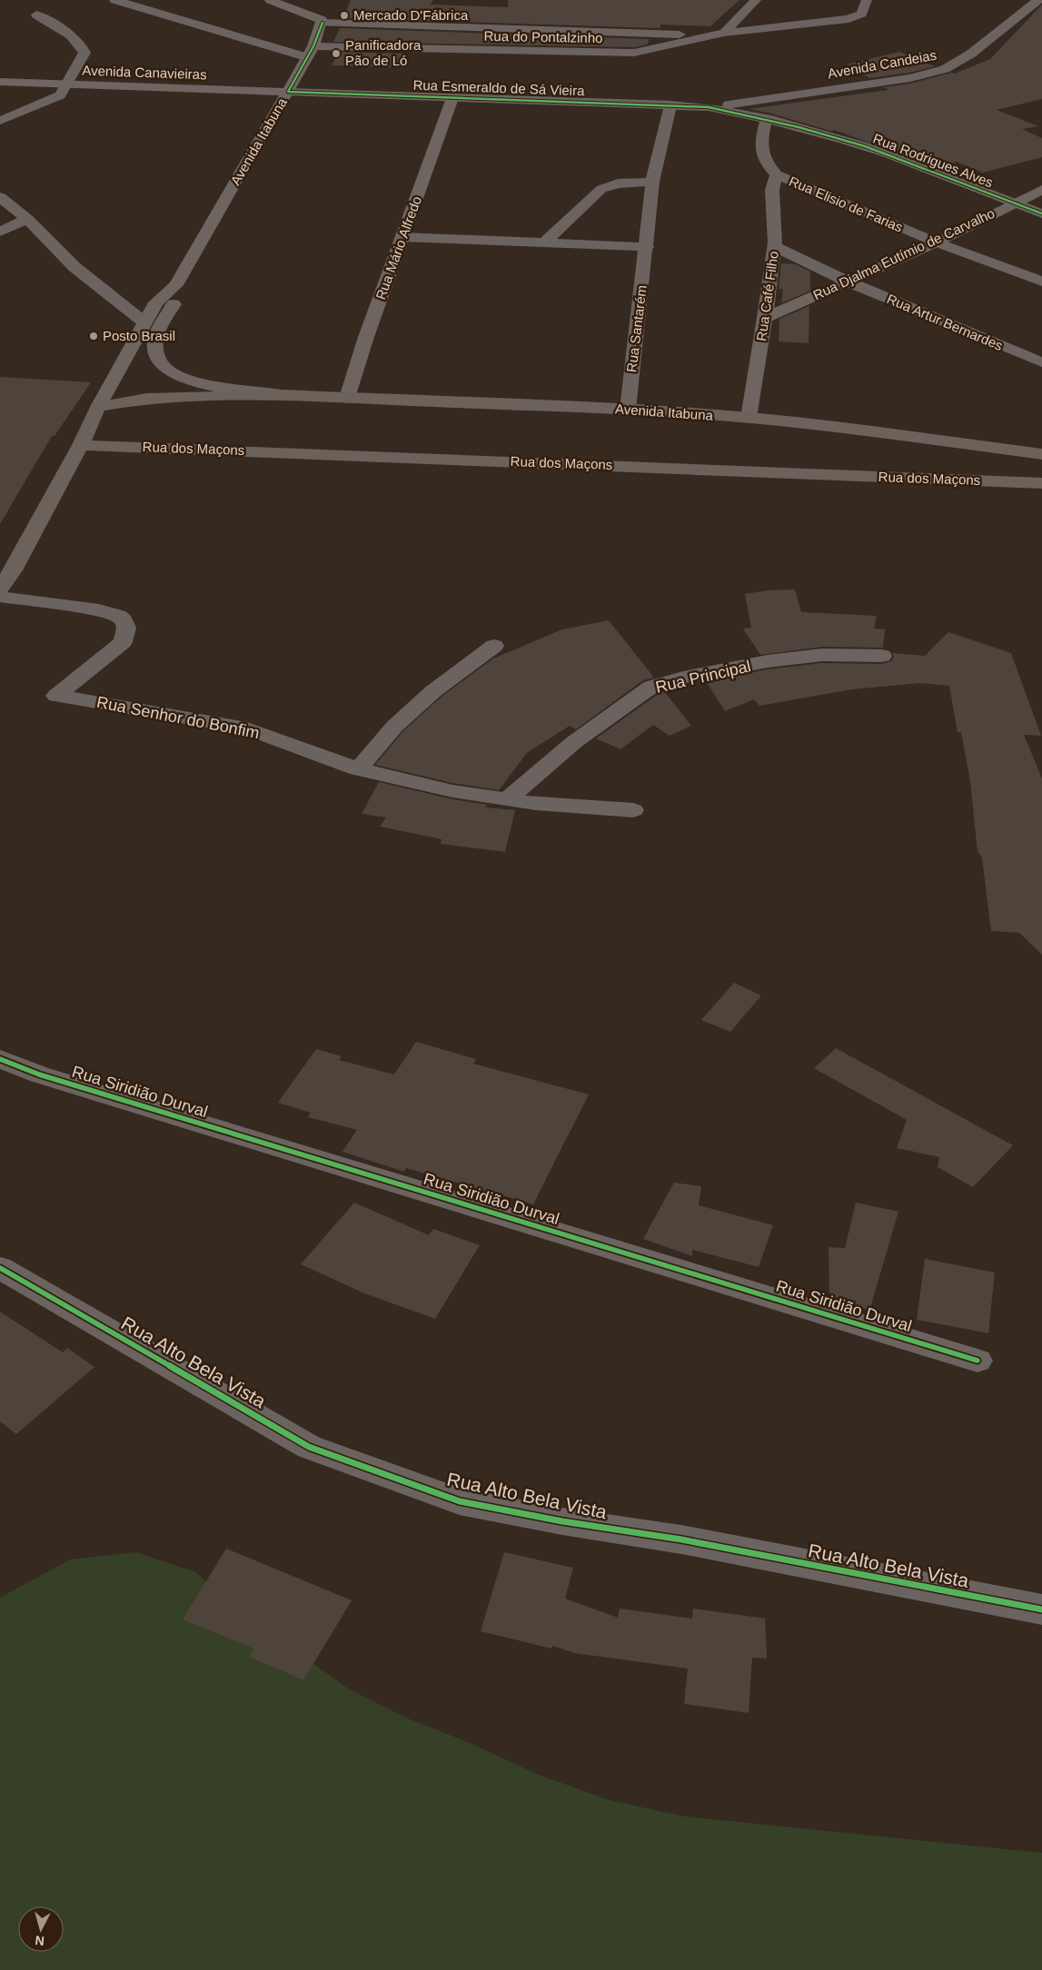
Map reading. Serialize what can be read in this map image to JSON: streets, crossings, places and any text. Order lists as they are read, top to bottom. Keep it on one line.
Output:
{"streets":{"main road":["Avenida Itabuna","Rua dos Maçons"],"street":["Rua do Pontalzinho","Avenida Candeias","Avenida Canavieiras","Rua Esmeraldo de Sá Vieira","Rua Rodrigues Alves","Rua Elisio de Farias","Rua Mário Alfredo","Rua Djalma Eutímio de Carvalho","Rua Café Filho","Rua Artur Bernardes","Rua Santarém","Rua Principal","Rua Senhor do Bonfim","Rua Siridião Durval","Rua Alto Bela Vista"]},"crossings":[["Rua do Pontalzinho","Avenida Itabuna"],["Avenida Candeias","Rua Esmeraldo de Sá Vieira"],["Avenida Candeias","Rua Rodrigues Alves"],["Avenida Canavieiras","Rua Esmeraldo de Sá Vieira"],["Avenida Canavieiras","Avenida Itabuna"],["Rua Esmeraldo de Sá Vieira","Avenida Itabuna"],["Rua Esmeraldo de Sá Vieira","Rua Rodrigues Alves"],["Rua Esmeraldo de Sá Vieira","Rua Mário Alfredo"],["Rua Esmeraldo de Sá Vieira","Rua Santarém"],["Avenida Itabuna","Rua Mário Alfredo"],["Avenida Itabuna","Rua Café Filho"],["Avenida Itabuna","Rua Santarém"],["Rua Rodrigues Alves","Rua Djalma Eutímio de Carvalho"],["Rua Elisio de Farias","Rua Djalma Eutímio de Carvalho"],["Rua Elisio de Farias","Rua Café Filho"],["Rua Djalma Eutímio de Carvalho","Rua Café Filho"],["Rua Djalma Eutímio de Carvalho","Rua Artur Bernardes"],["Rua Café Filho","Rua Artur Bernardes"],["Rua Principal","Rua Senhor do Bonfim"]],"places":["Mercado D'Fábrica","Panificadora Pão de Ló","Posto Brasil"],"north":"bottom"}
